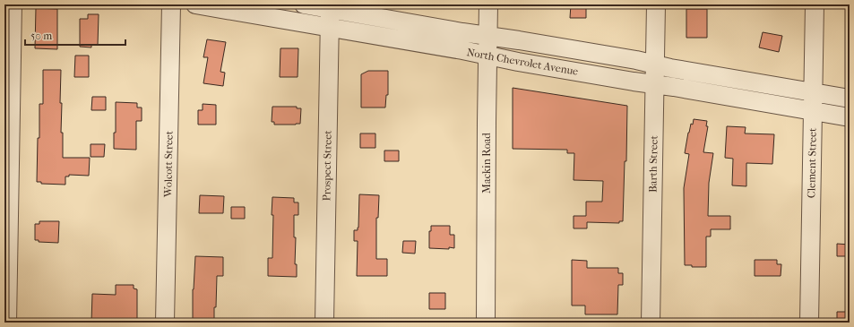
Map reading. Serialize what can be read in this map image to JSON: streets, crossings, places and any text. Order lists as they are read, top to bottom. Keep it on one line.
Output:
{"streets":{"street":["North Chevrolet Avenue","Mackin Road","Clement Street","Wolcott Street","Barth Street","Prospect Street"]},"crossings":[["North Chevrolet Avenue","Mackin Road"],["North Chevrolet Avenue","Clement Street"],["North Chevrolet Avenue","Barth Street"],["North Chevrolet Avenue","Prospect Street"]],"scale_bar":"50 m"}
